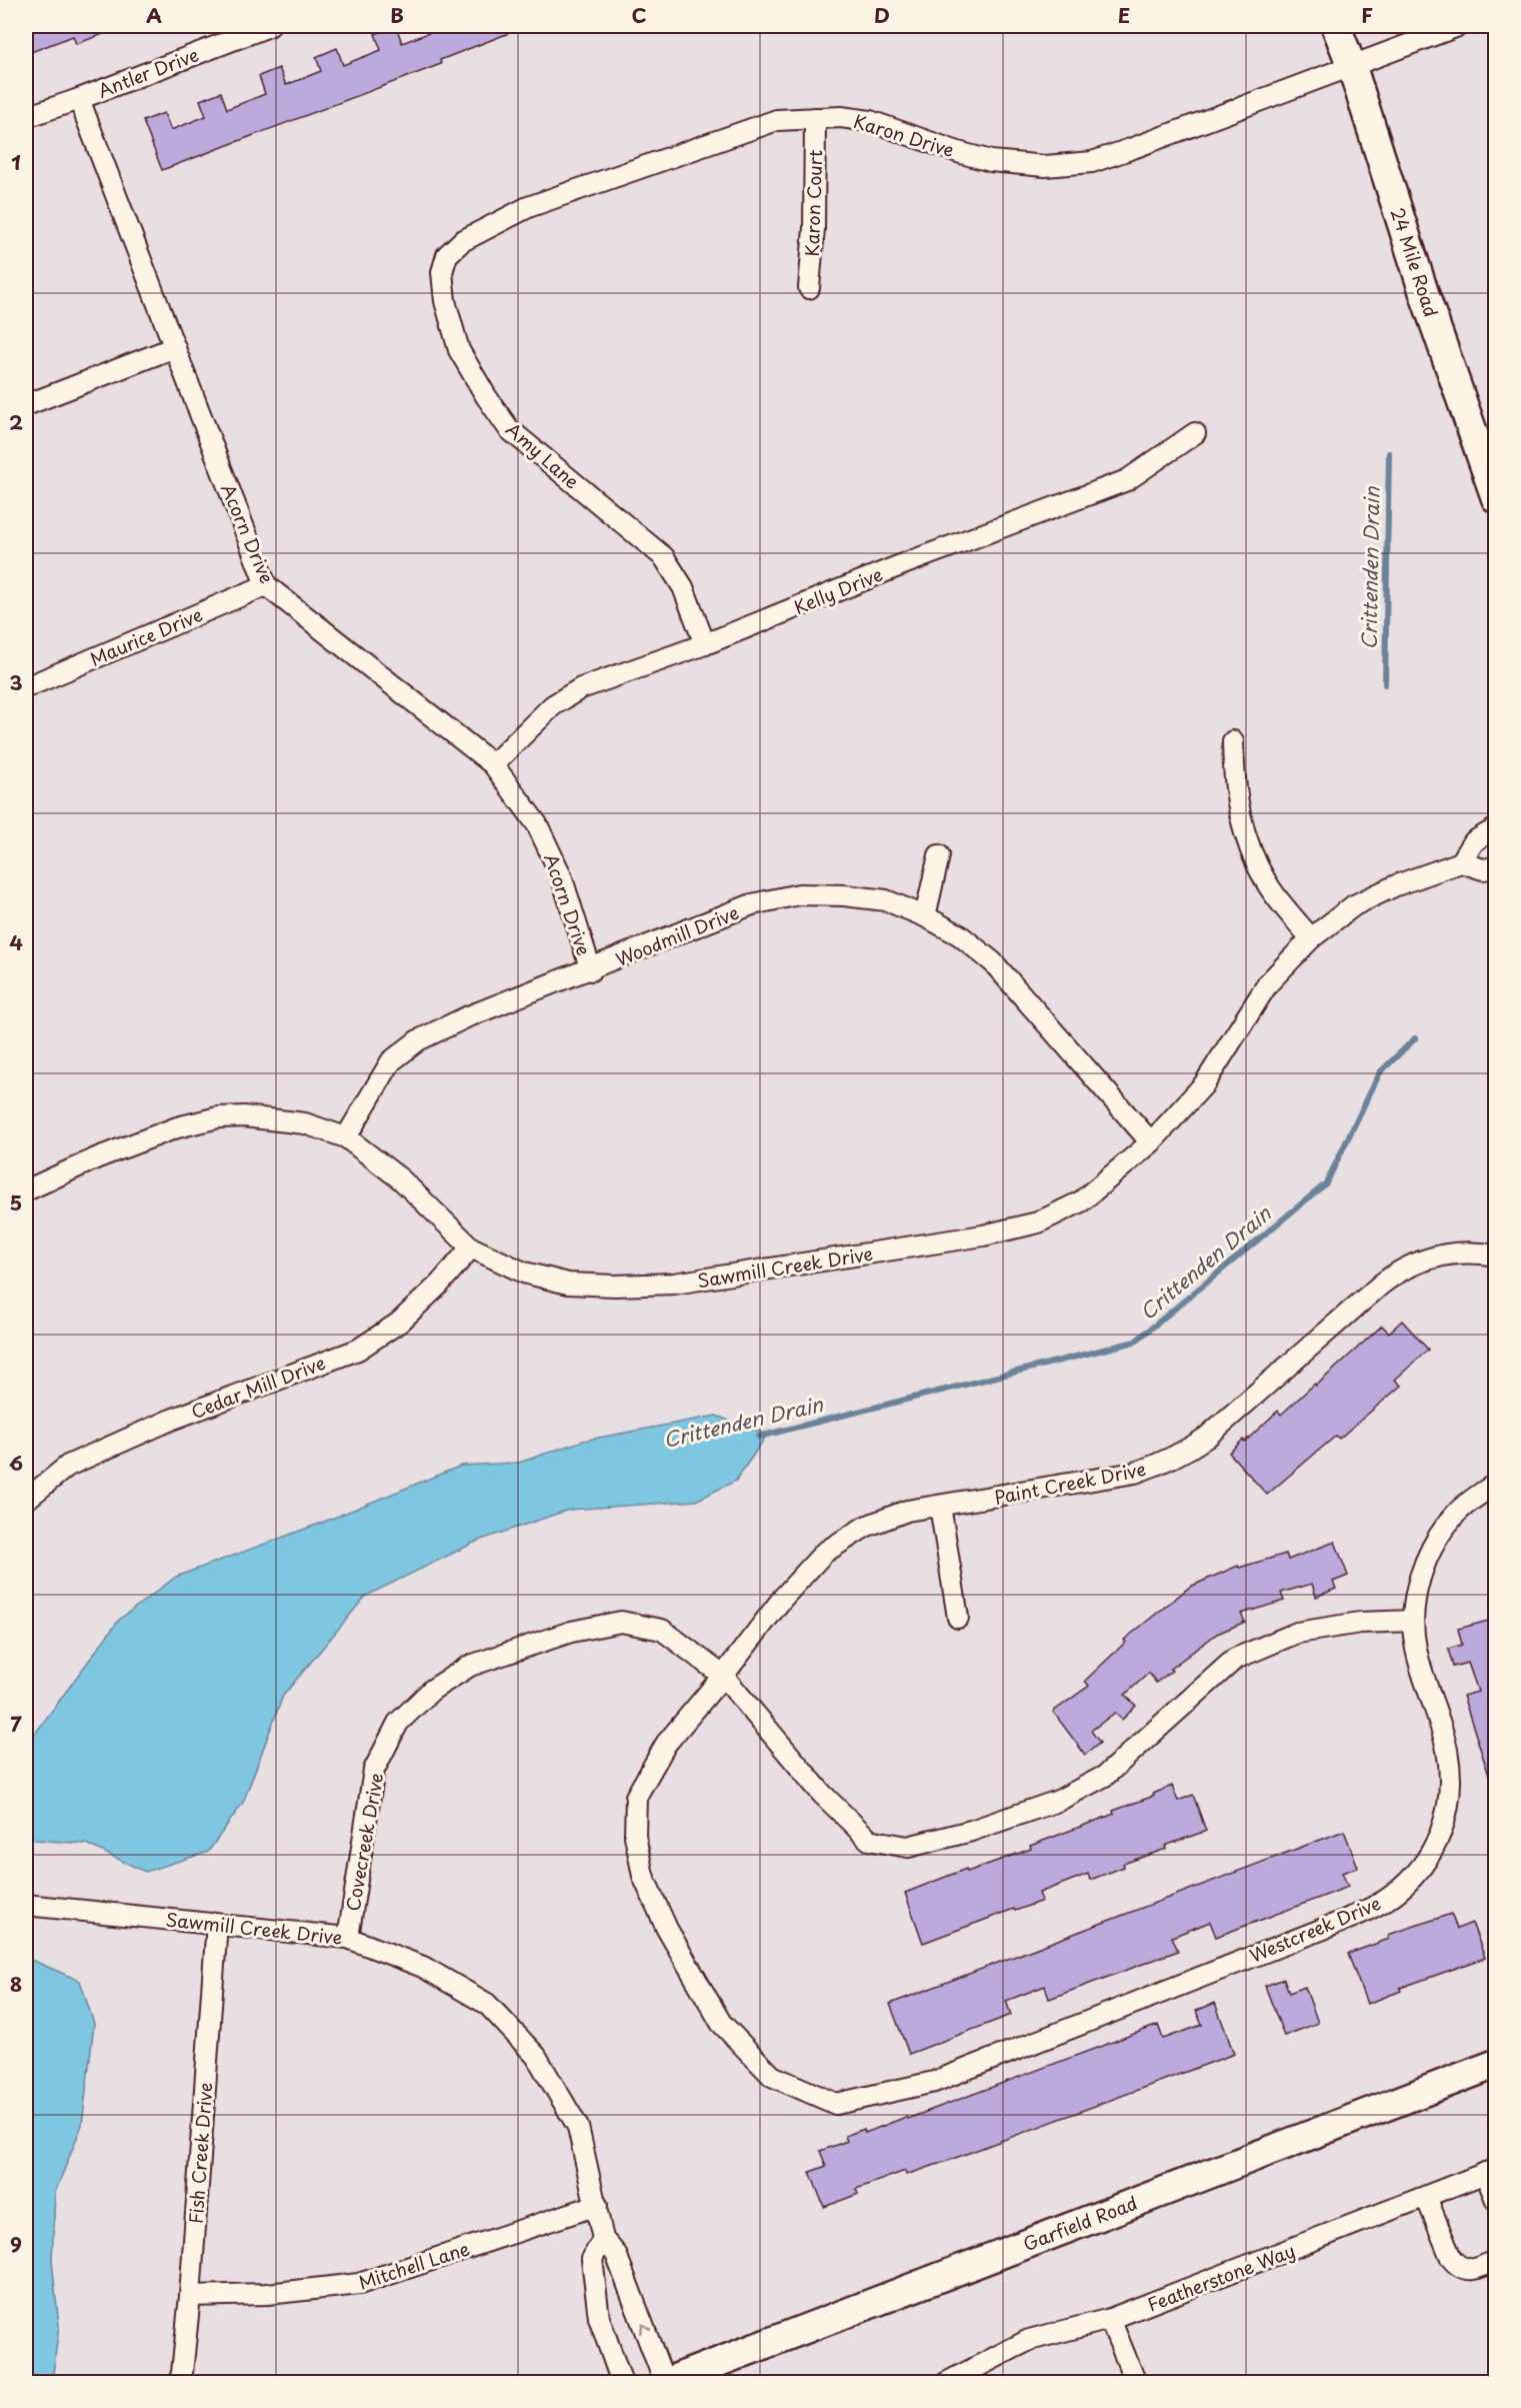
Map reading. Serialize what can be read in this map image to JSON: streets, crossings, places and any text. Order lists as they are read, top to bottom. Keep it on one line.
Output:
{"streets":{"street":["Antler Drive","Karon Drive","Karon Court","24 Mile Road","Amy Lane","Acorn Drive","Kelly Drive","Maurice Drive","Woodmill Drive","Sawmill Creek Drive","Cedar Mill Drive","Paint Creek Drive","Covecreek Drive","Westcreek Drive","Fish Creek Drive","Garfield Road","Mitchell Lane","Featherstone Way"]},"crossings":[["Antler Drive","Acorn Drive"],["Karon Drive","Karon Court"],["Karon Drive","24 Mile Road"],["Karon Drive","Amy Lane"],["Amy Lane","Kelly Drive"],["Acorn Drive","Kelly Drive"],["Acorn Drive","Maurice Drive"],["Acorn Drive","Woodmill Drive"],["Woodmill Drive","Sawmill Creek Drive"],["Sawmill Creek Drive","Cedar Mill Drive"],["Sawmill Creek Drive","Covecreek Drive"],["Sawmill Creek Drive","Fish Creek Drive"],["Sawmill Creek Drive","Garfield Road"],["Sawmill Creek Drive","Mitchell Lane"],["Paint Creek Drive","Covecreek Drive"],["Paint Creek Drive","Westcreek Drive"],["Covecreek Drive","Westcreek Drive"],["Fish Creek Drive","Mitchell Lane"]],"water":["Crittenden Drain"],"grid":{"columns":["A","B","C","D","E","F"],"rows":["1","2","3","4","5","6","7","8","9"]}}
